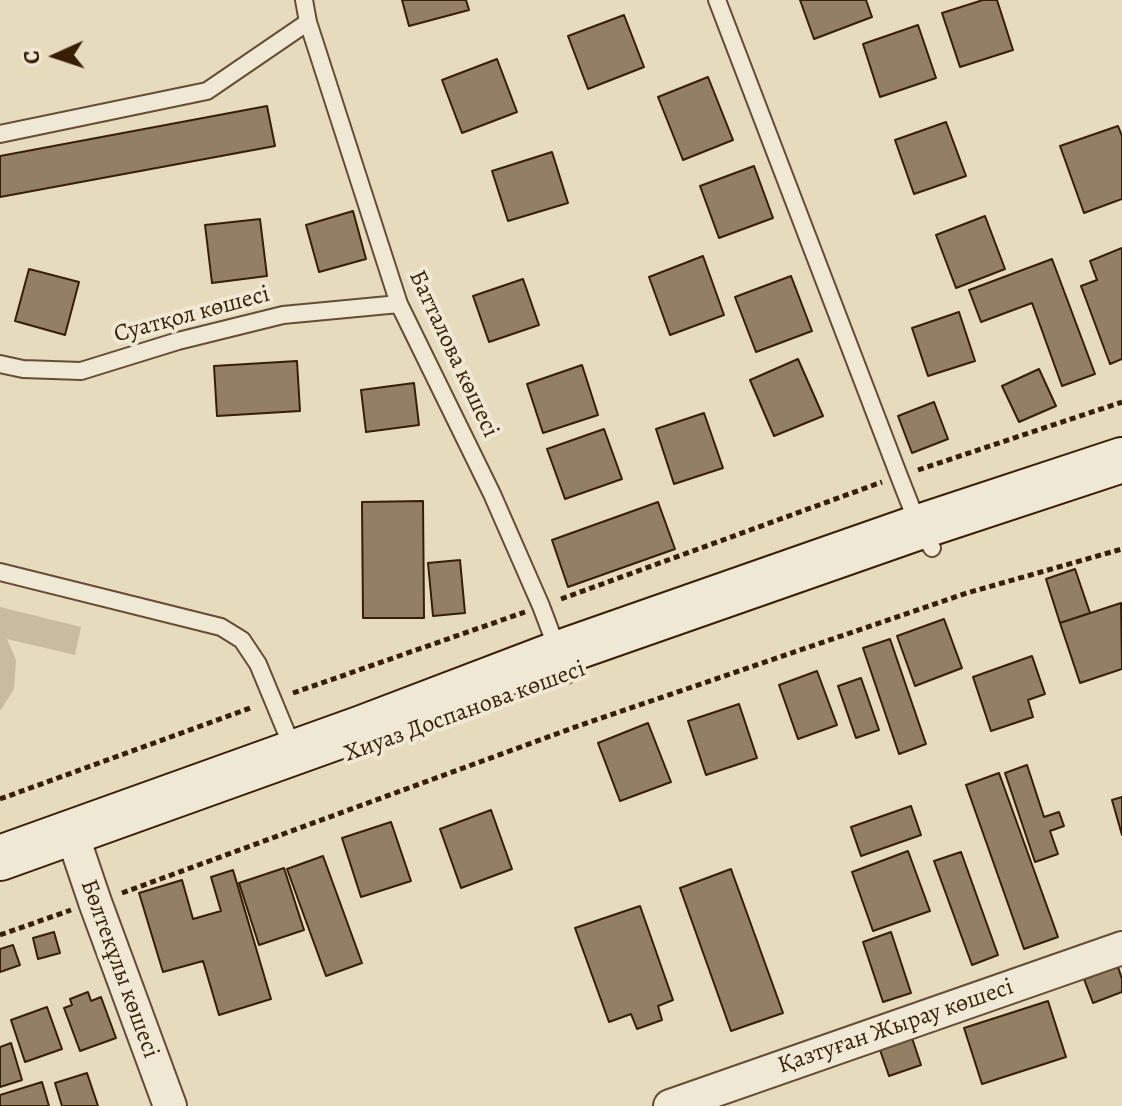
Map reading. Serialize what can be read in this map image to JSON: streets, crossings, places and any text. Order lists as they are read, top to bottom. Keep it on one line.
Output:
{"streets":{"street":["Хиуаз Доспанова көшесі","Бөлтекұлы көшесі","Қазтуған Жырау көшесі"],"lane":["Суатқол көшесі","Батталова көшесі"]},"crossings":[["Суатқол көшесі","Батталова көшесі"],["Батталова көшесі","Хиуаз Доспанова көшесі"],["Хиуаз Доспанова көшесі","Бөлтекұлы көшесі"]],"north":"left"}
